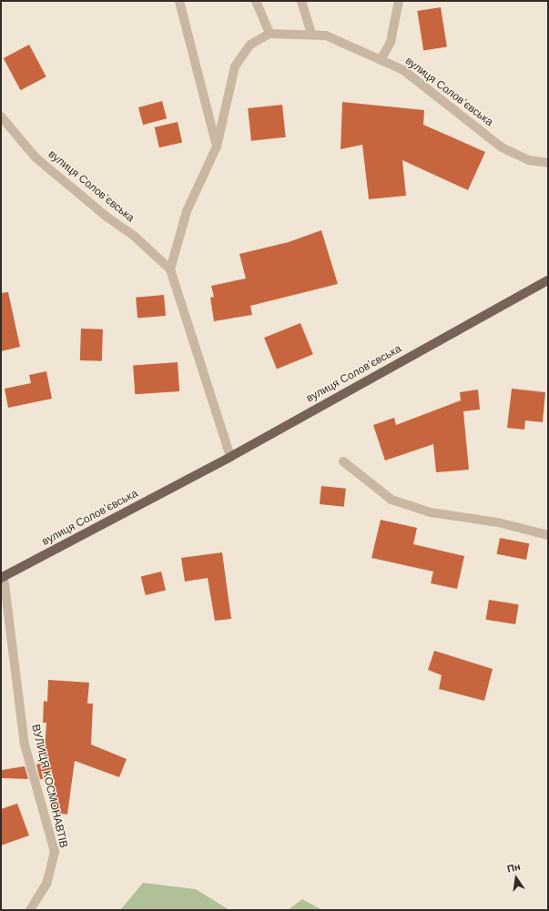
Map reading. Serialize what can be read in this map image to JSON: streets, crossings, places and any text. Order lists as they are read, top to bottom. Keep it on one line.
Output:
{"streets":{"main road":["вулиця Соловʼєвська"],"street":["ВУЛИЦЯ КОСМОНАВТІВ"]},"crossings":[["вулиця Соловʼєвська","ВУЛИЦЯ КОСМОНАВТІВ"]],"north":"top"}
